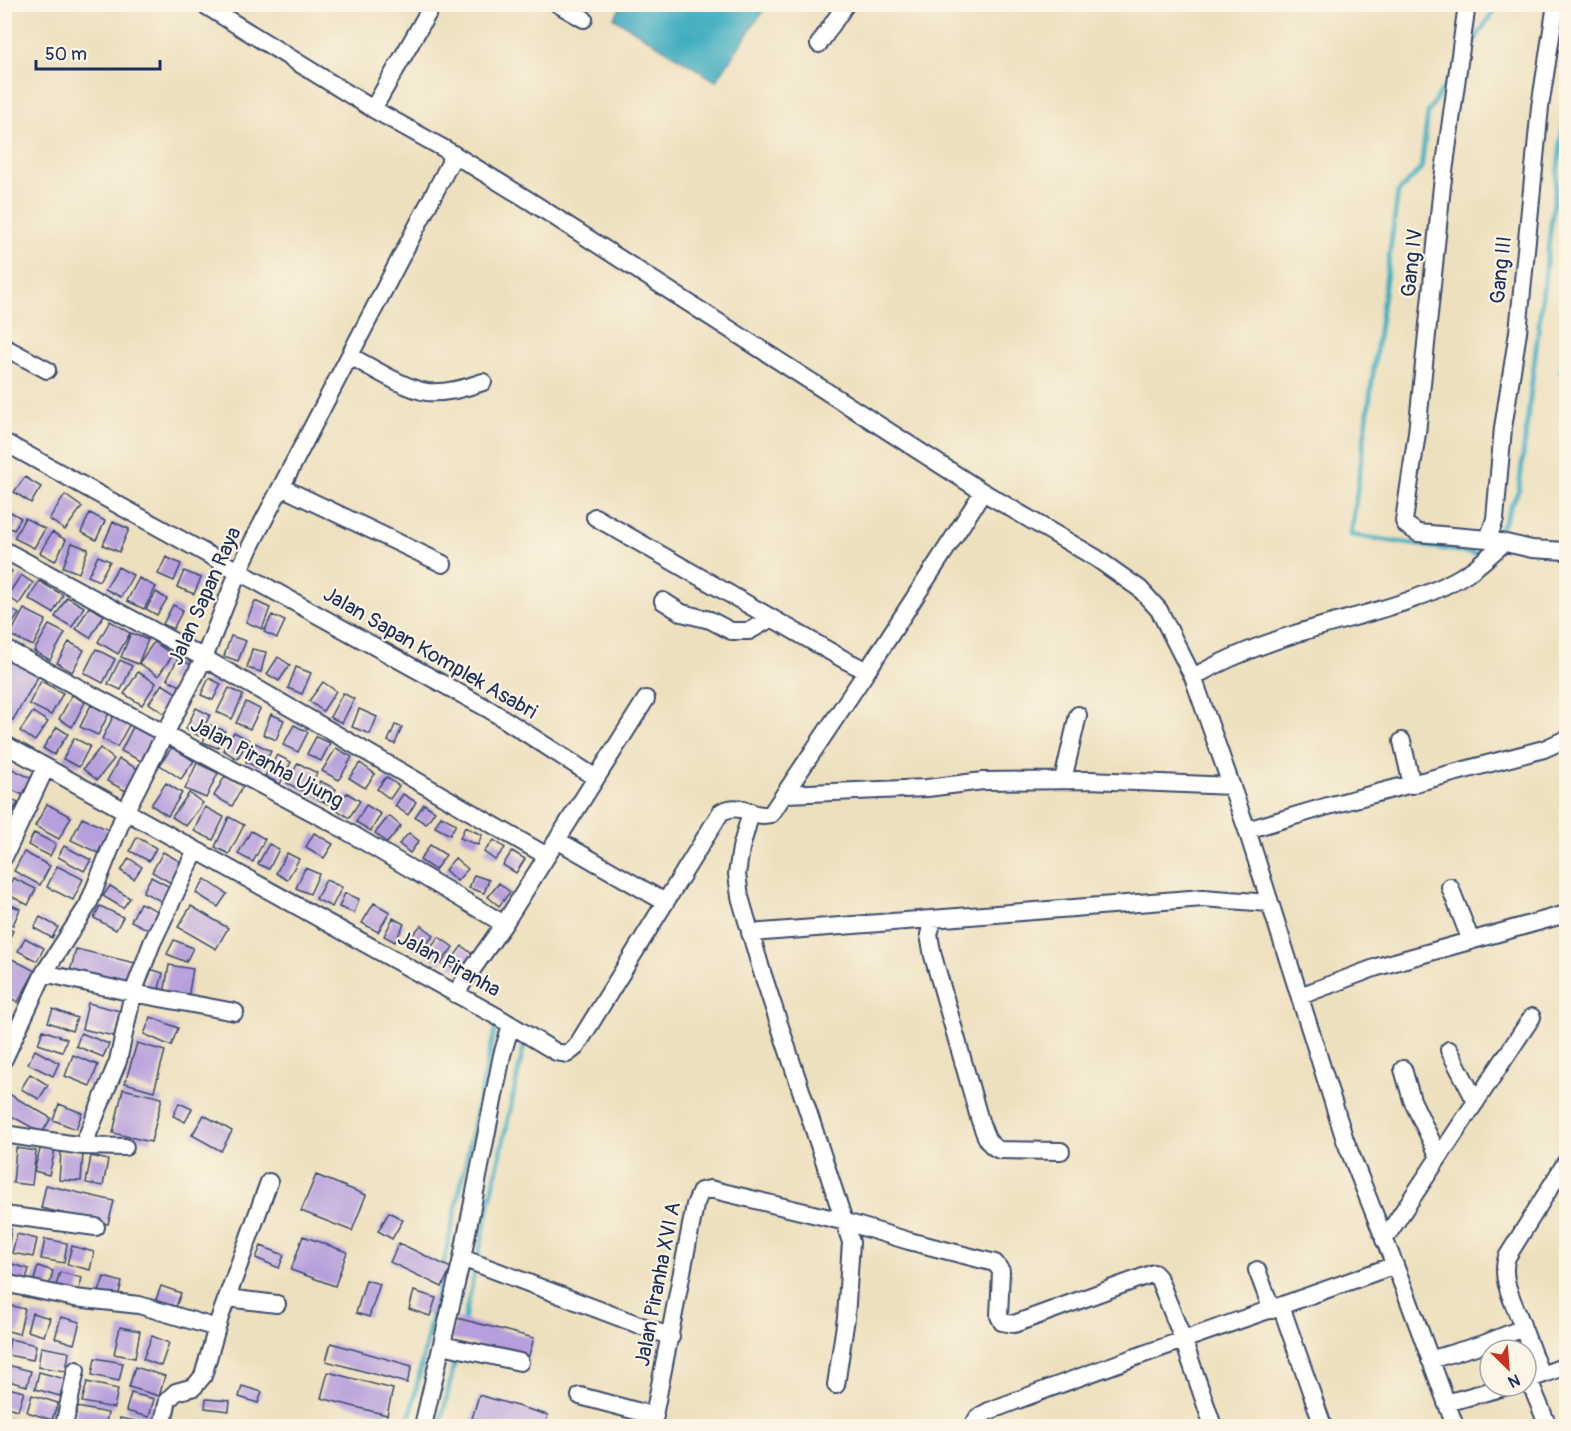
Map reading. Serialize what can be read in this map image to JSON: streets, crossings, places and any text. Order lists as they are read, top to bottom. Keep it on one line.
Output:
{"streets":{"street":["Gang IV","Gang III","Jalan Sapan Raya","Jalan Sapan Komplek Asabri","Jalan Piranha Ujung","Jalan Piranha","Jalan Piranha XVI A"]},"crossings":[["Gang IV","Gang III"],["Jalan Sapan Raya","Jalan Sapan Komplek Asabri"],["Jalan Sapan Raya","Jalan Piranha Ujung"],["Jalan Sapan Raya","Jalan Piranha"]],"scale_bar":"50 m","north":"bottom right"}
